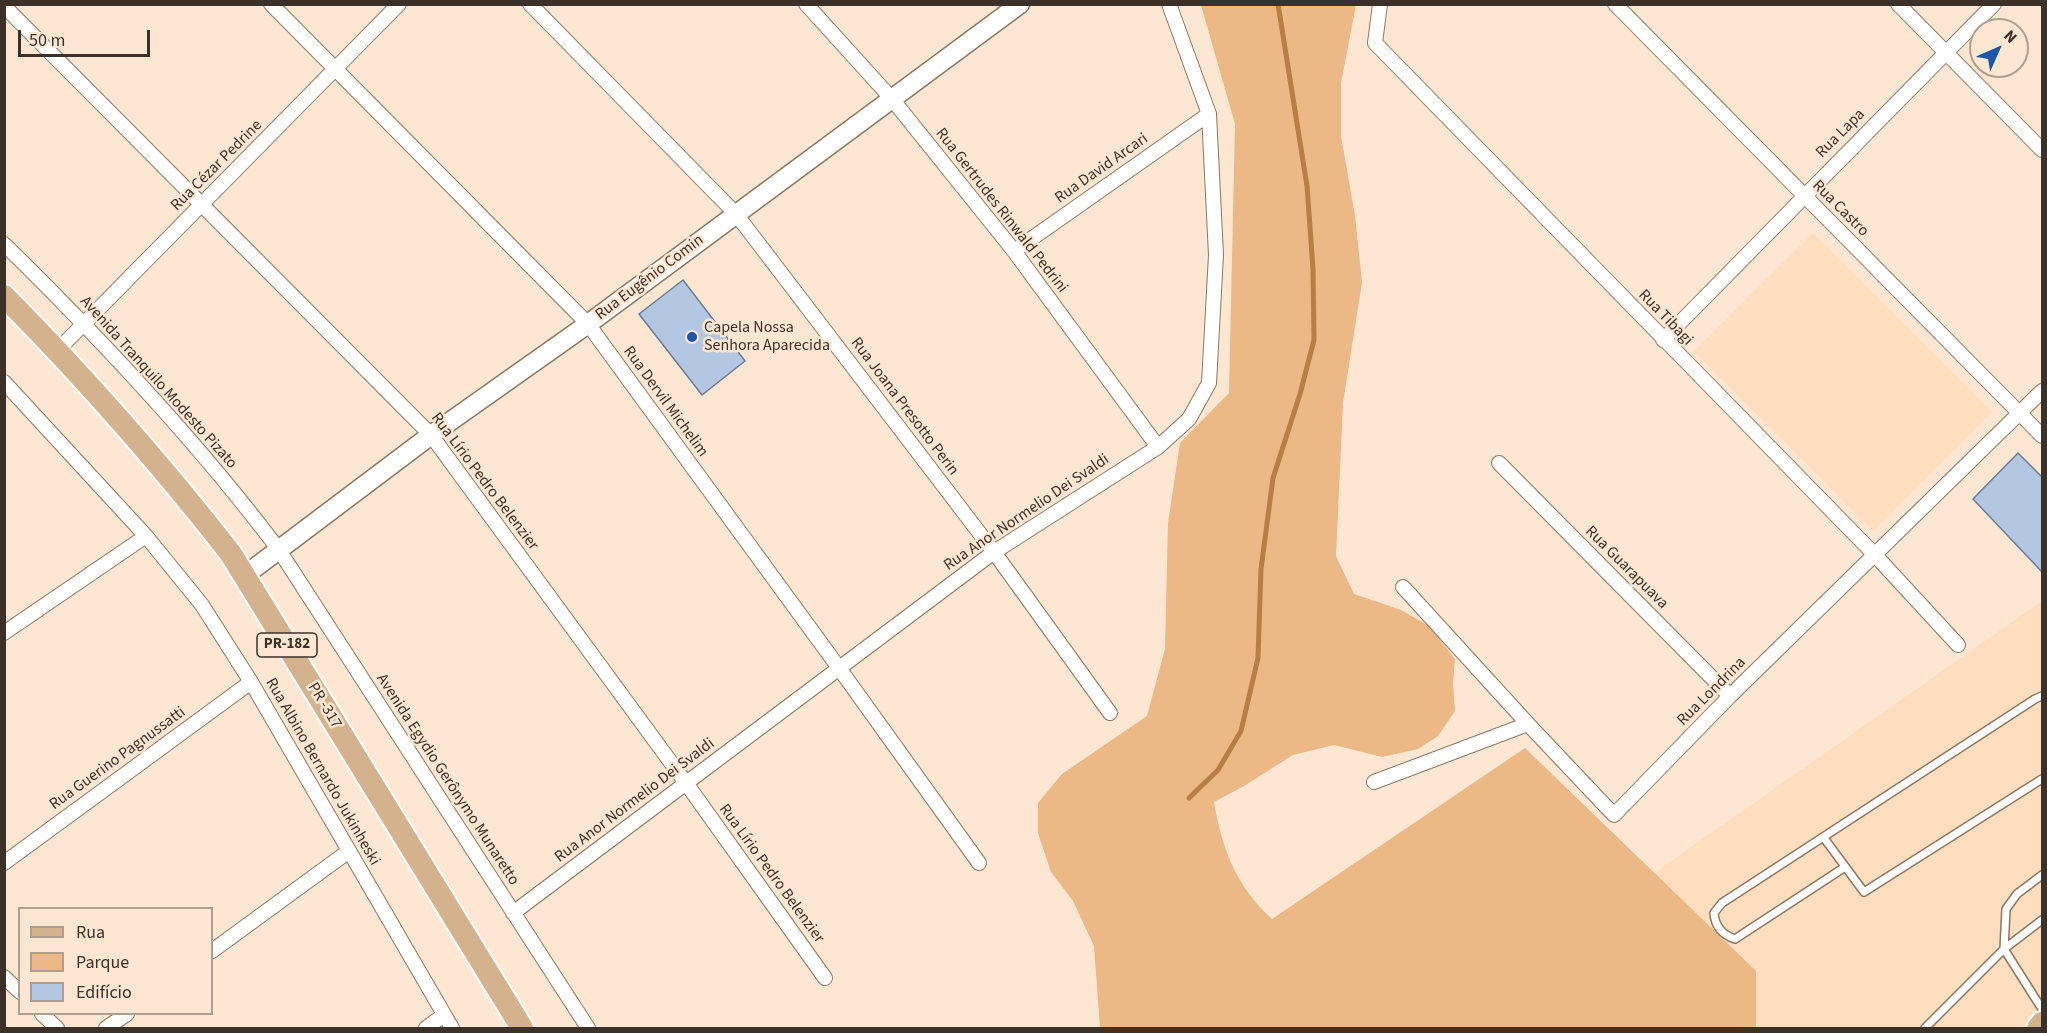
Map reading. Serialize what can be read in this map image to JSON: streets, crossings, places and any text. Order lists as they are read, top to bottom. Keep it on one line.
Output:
{"streets":{"main road":["PR-182","PR -317"],"street":["Rua Lapa","Rua Cézar Pedrine","Rua David Arcari","Rua Castro","Rua Gertrudes Rinwald Pedrini","Rua Eugênio Comin","Rua Tibagi","Avenida Tranquilo Modesto Pizato","Rua Dervil Michelim","Rua Joana Presotto Perin","Rua Lírio Pedro Belenzier","Rua Anor Normelio Dei Svaldi","Rua Guarapuava","Rua Londrina","Rua Guerino Pagnussatti","Rua Albino Bernardo Jukinheski","Avenida Egydio Gerônymo Munaretto"]},"crossings":[["Rua Lapa","Rua Castro"],["Rua Lapa","Rua Tibagi"],["Rua Cézar Pedrine","Avenida Tranquilo Modesto Pizato"],["Rua Cézar Pedrine","Rua Dervil Michelim"],["Rua Cézar Pedrine","Rua Lírio Pedro Belenzier"],["Rua Cézar Pedrine","PR -317"],["Rua David Arcari","Rua Gertrudes Rinwald Pedrini"],["Rua David Arcari","Rua Anor Normelio Dei Svaldi"],["Rua Castro","Rua Londrina"],["Rua Gertrudes Rinwald Pedrini","Rua Eugênio Comin"],["Rua Gertrudes Rinwald Pedrini","Rua Anor Normelio Dei Svaldi"],["Rua Eugênio Comin","Avenida Tranquilo Modesto Pizato"],["Rua Eugênio Comin","Rua Dervil Michelim"],["Rua Eugênio Comin","Rua Joana Presotto Perin"],["Rua Eugênio Comin","Rua Lírio Pedro Belenzier"],["Rua Eugênio Comin","PR -317"],["Rua Eugênio Comin","Avenida Egydio Gerônymo Munaretto"],["Rua Tibagi","Rua Londrina"],["Avenida Tranquilo Modesto Pizato","Avenida Egydio Gerônymo Munaretto"],["Rua Dervil Michelim","Rua Anor Normelio Dei Svaldi"],["Rua Joana Presotto Perin","Rua Anor Normelio Dei Svaldi"],["Rua Lírio Pedro Belenzier","Rua Anor Normelio Dei Svaldi"],["Rua Anor Normelio Dei Svaldi","Avenida Egydio Gerônymo Munaretto"],["Rua Guarapuava","Rua Londrina"],["Rua Guerino Pagnussatti","Rua Albino Bernardo Jukinheski"]],"places":["Capela Nossa Senhora Aparecida"],"legend":["Rua","Parque","Edifício"],"scale_bar":"50 m","north":"top right"}
